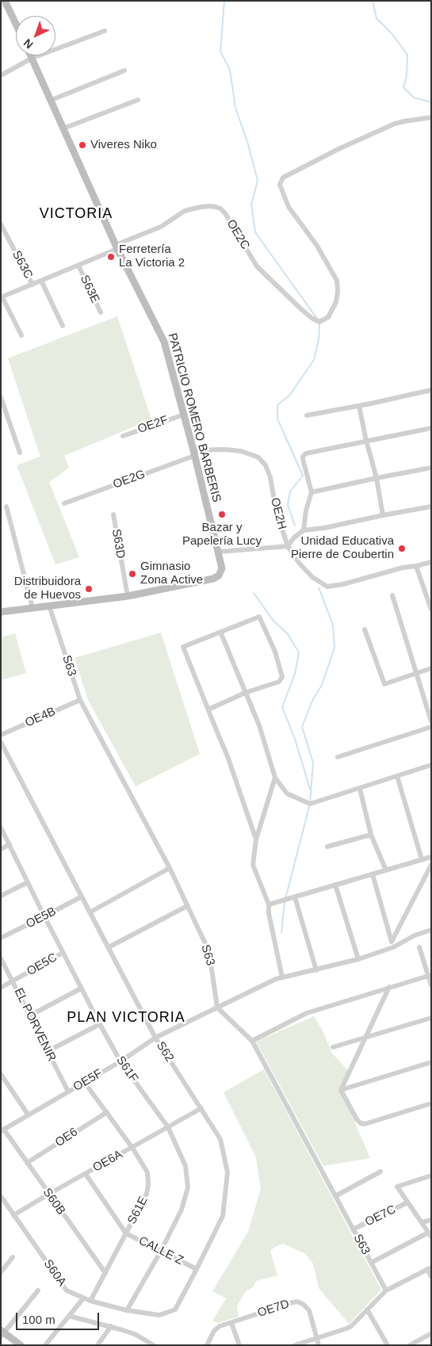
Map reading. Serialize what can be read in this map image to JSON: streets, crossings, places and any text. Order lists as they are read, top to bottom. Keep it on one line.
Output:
{"streets":{"street":["OE2C","S63C","S63E","PATRICIO ROMERO BARBERIS","OE2F","OE2G","OE2H","S63D","S63","OE4B","OE5B","OE5C","EL PORVENIR","S62","S61F","OE5F","OE6","OE6A","S60B","S61E","OE7C","CALLE Z","S60A","OE7D"]},"crossings":[["OE2C","S63C"],["OE2C","S63E"],["OE2C","PATRICIO ROMERO BARBERIS"],["PATRICIO ROMERO BARBERIS","OE2F"],["PATRICIO ROMERO BARBERIS","OE2G"],["PATRICIO ROMERO BARBERIS","OE2H"],["PATRICIO ROMERO BARBERIS","S63D"],["PATRICIO ROMERO BARBERIS","S63"],["OE2G","OE2H"],["S63","OE4B"],["S63","OE5F"],["S63","OE7C"],["OE5B","S62"],["OE5B","S61F"],["OE5C","EL PORVENIR"],["OE5C","S61F"],["EL PORVENIR","OE5F"],["S62","OE5F"],["S62","OE6A"],["S62","CALLE Z"],["S62","S60A"],["S61F","OE5F"],["S61F","OE6A"],["S61F","CALLE Z"],["S61F","S60A"],["OE5F","S60B"],["OE5F","S61E"],["OE6","S60B"],["OE6","S61E"],["OE6A","S60B"],["OE6A","S61E"],["OE6A","CALLE Z"],["OE6A","S60A"],["S60B","S61E"],["S61E","CALLE Z"],["S61E","S60A"]],"districts":["VICTORIA","PLAN VICTORIA"],"places":["Viveres Niko","Ferretería La Victoria 2","Bazar y Papelería Lucy","Unidad Educativa Pierre de Coubertin","Gimnasio Zona Active","Distribuidora de Huevos"],"scale_bar":"100 m","north":"bottom left"}
